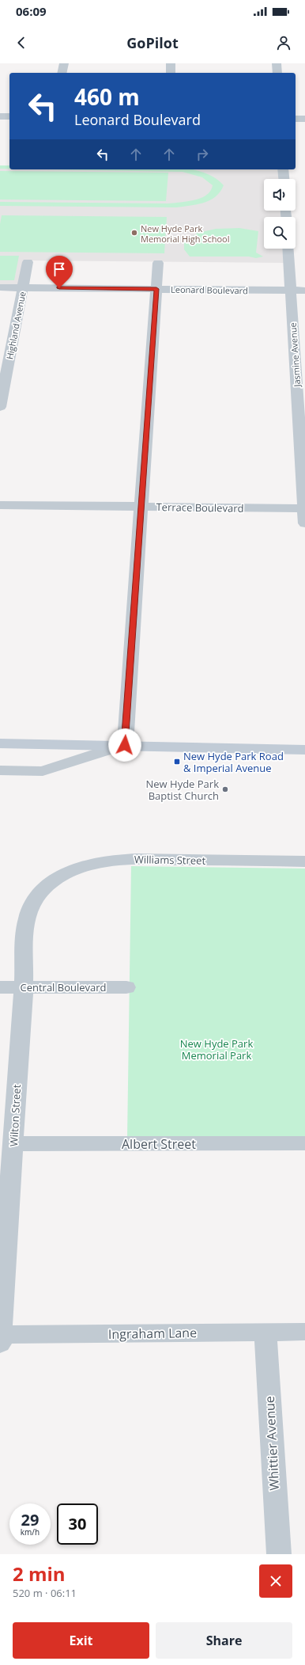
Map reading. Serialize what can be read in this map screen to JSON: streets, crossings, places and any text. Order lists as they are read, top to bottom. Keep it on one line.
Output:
{"streets":{"street":["Leonard Boulevard","Highland Avenue","Jasmine Avenue","Terrace Boulevard","Williams Street","Central Boulevard","Wilton Street","Albert Street","Ingraham Lane","Whittier Avenue"]},"crossings":[["Leonard Boulevard","Highland Avenue"],["Leonard Boulevard","Jasmine Avenue"],["Jasmine Avenue","Terrace Boulevard"],["Williams Street","Wilton Street"],["Central Boulevard","Wilton Street"],["Wilton Street","Albert Street"],["Wilton Street","Ingraham Lane"],["Ingraham Lane","Whittier Avenue"]],"parks":["New Hyde Park Memorial Park"],"places":{"other":["New Hyde Park Memorial High School","New Hyde Park Baptist Church"],"transit":["New Hyde Park Road & Imperial Avenue"]},"page":{"status":"06:09","header":"GoPilot","turn":["460 m","Leonard Boulevard"],"speed":"29 km/h","limit":"30","heading":["2 min","520 m · 06:11"],"buttons":["Exit","Share"]}}
